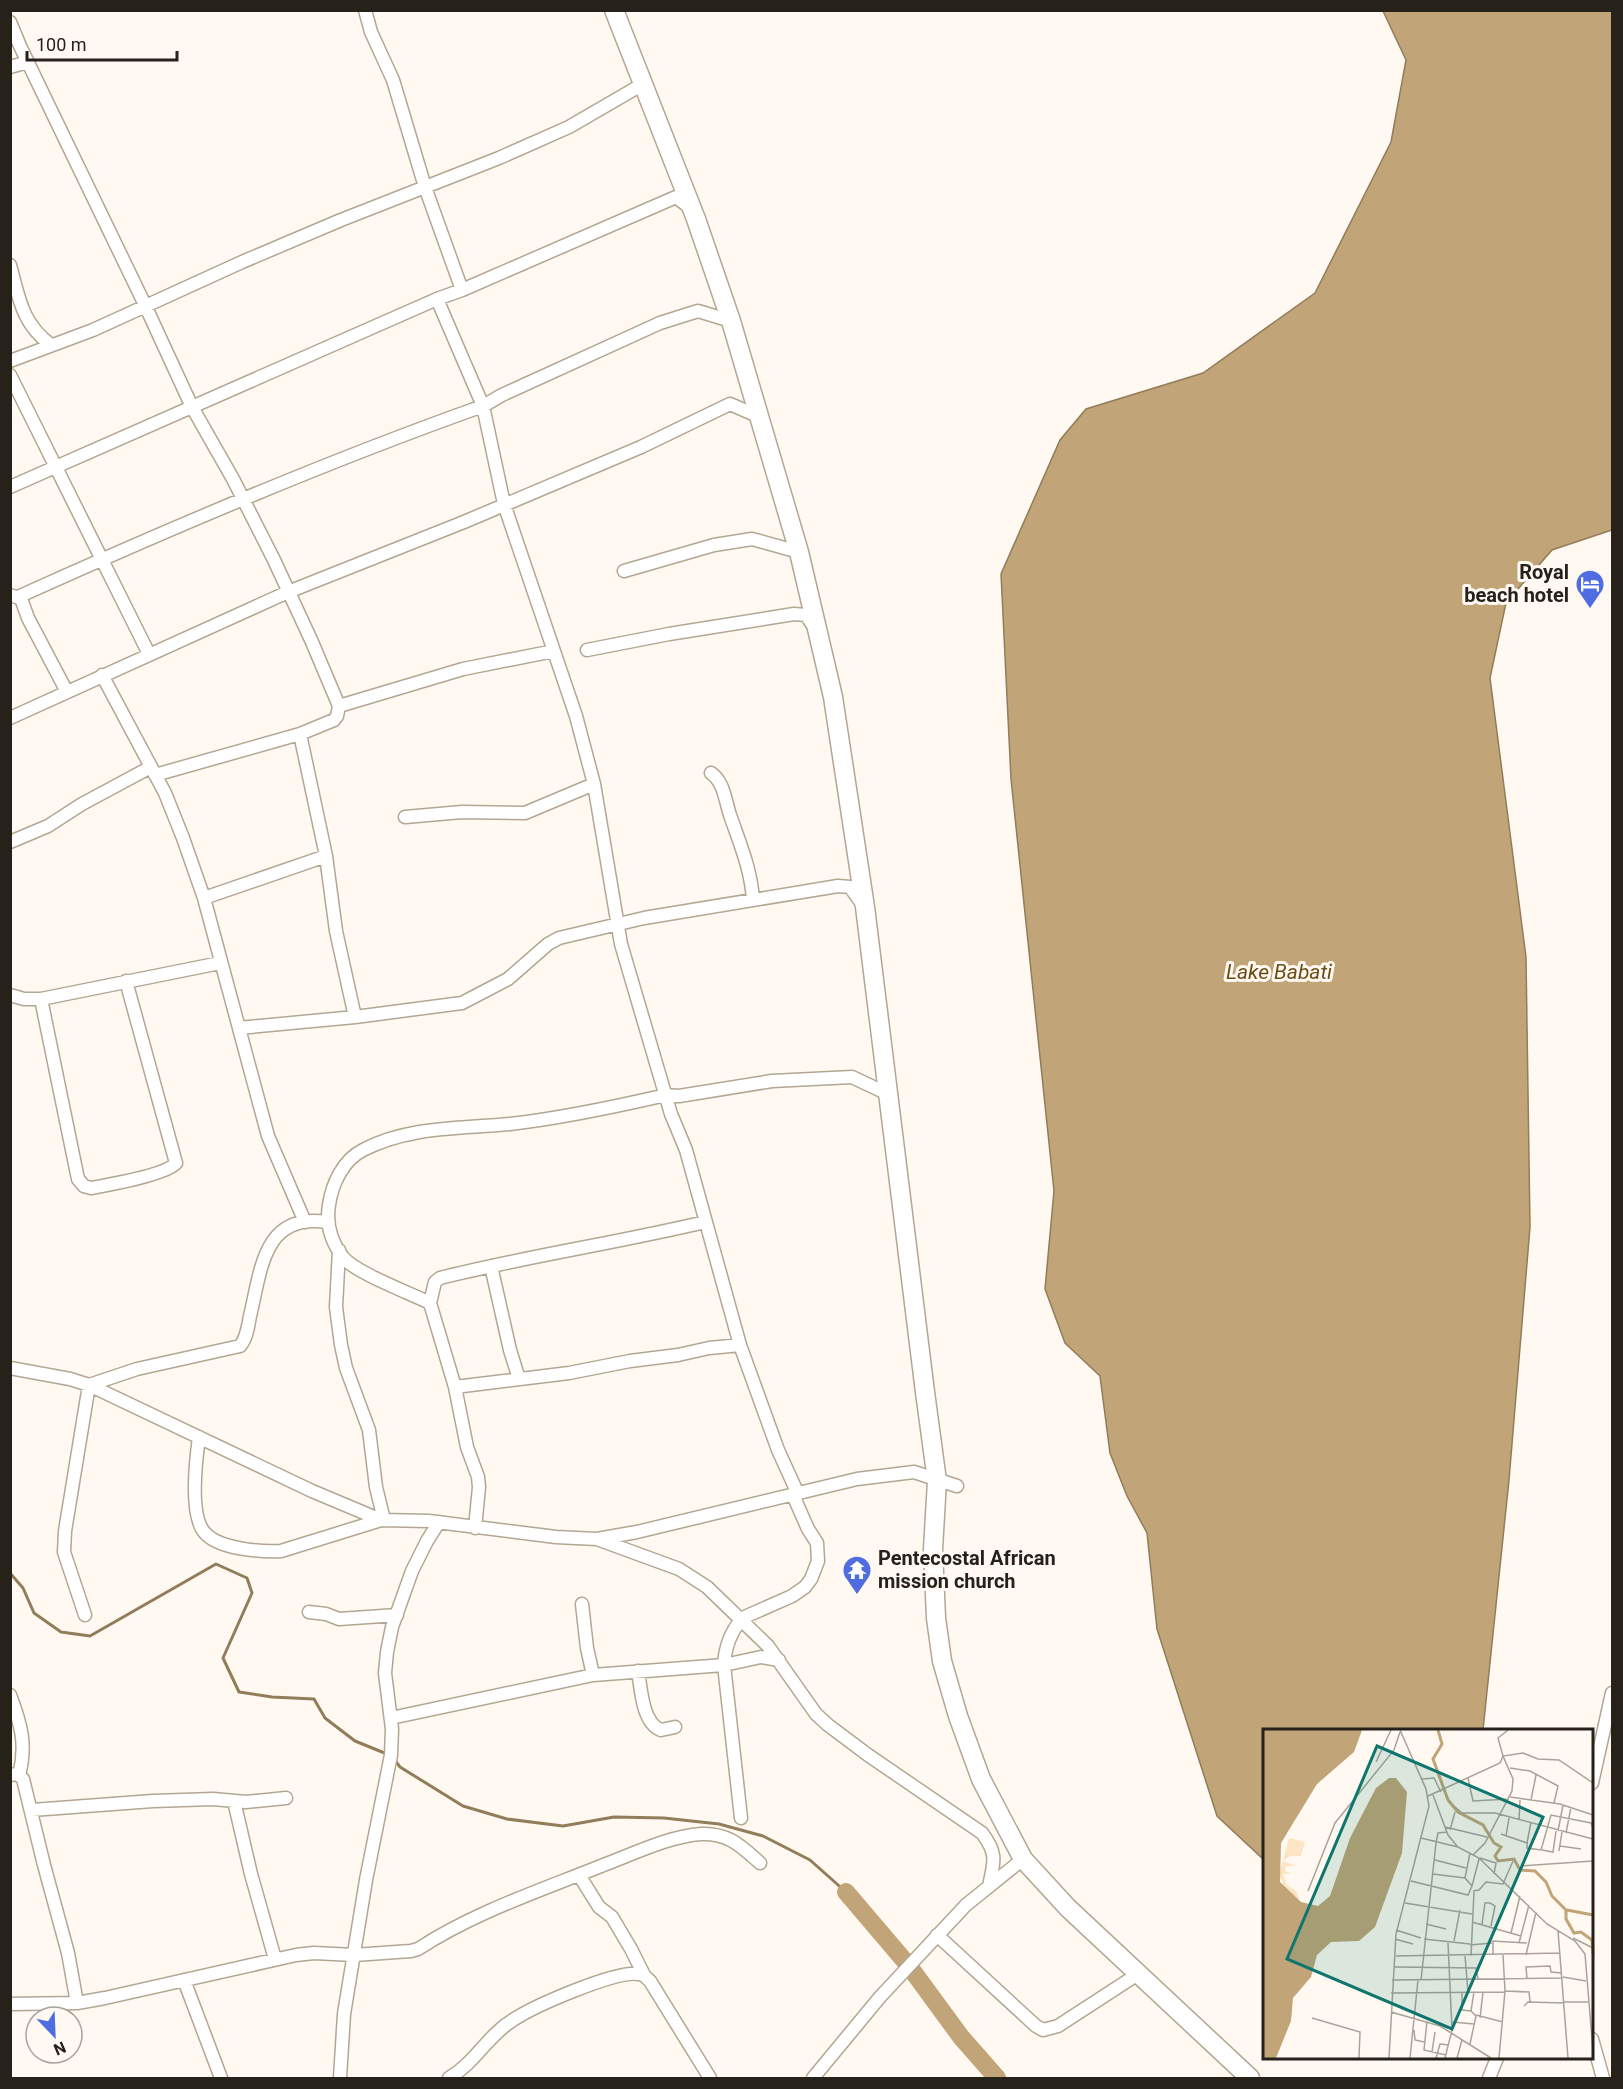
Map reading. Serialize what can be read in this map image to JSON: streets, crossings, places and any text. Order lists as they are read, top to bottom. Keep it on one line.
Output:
{"water":["Lake Babati"],"places":{"hotel":["Royal beach hotel"],"temple":["Pentecostal African mission church"]},"scale_bar":"100 m","north":"bottom right"}
